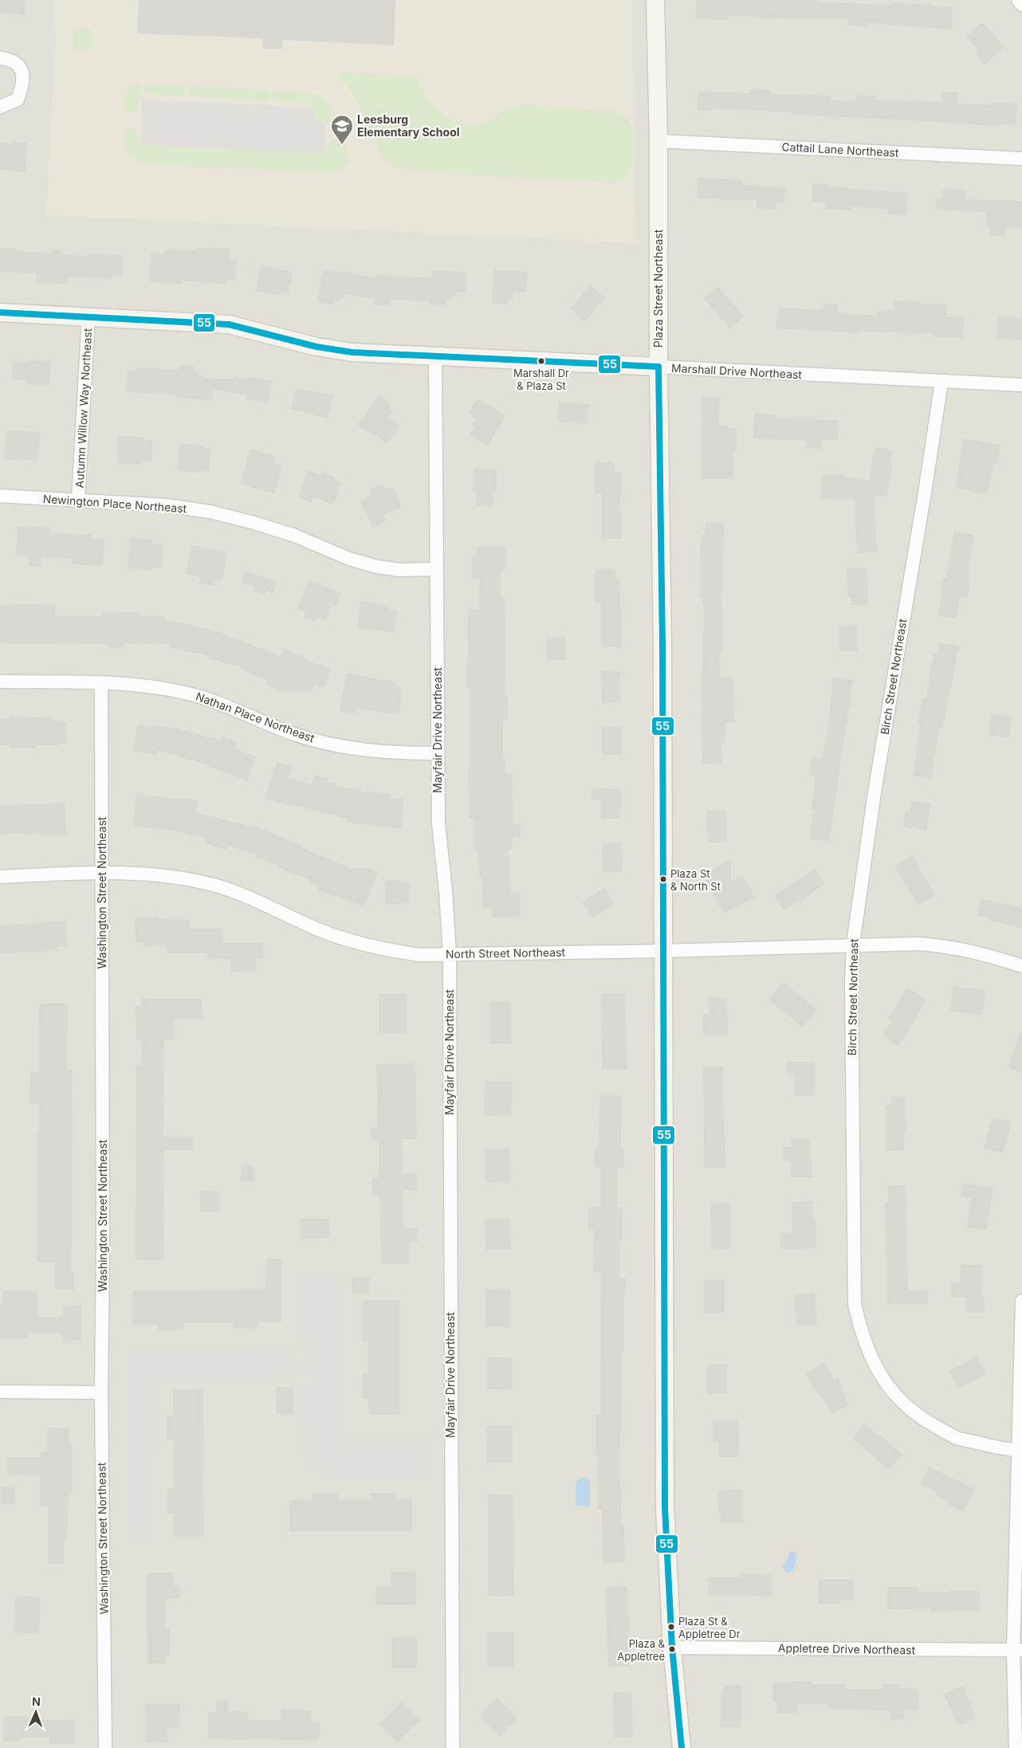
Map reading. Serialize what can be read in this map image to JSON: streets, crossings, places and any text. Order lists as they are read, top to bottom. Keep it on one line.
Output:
{"streets":{"main road":["Plaza Street Northeast","Marshall Drive Northeast"],"street":["Cattail Lane Northeast","Autumn Willow Way Northeast","Newington Place Northeast","Birch Street Northeast","Nathan Place Northeast","Mayfair Drive Northeast","Washington Street Northeast","North Street Northeast","Appletree Drive Northeast"]},"crossings":[["Cattail Lane Northeast","Plaza Street Northeast"],["Plaza Street Northeast","Marshall Drive Northeast"],["Plaza Street Northeast","North Street Northeast"],["Plaza Street Northeast","Appletree Drive Northeast"],["Marshall Drive Northeast","Autumn Willow Way Northeast"],["Marshall Drive Northeast","Birch Street Northeast"],["Marshall Drive Northeast","Mayfair Drive Northeast"],["Autumn Willow Way Northeast","Newington Place Northeast"],["Newington Place Northeast","Mayfair Drive Northeast"],["Birch Street Northeast","North Street Northeast"],["Nathan Place Northeast","Mayfair Drive Northeast"],["Nathan Place Northeast","Washington Street Northeast"],["Mayfair Drive Northeast","North Street Northeast"],["Washington Street Northeast","North Street Northeast"]],"places":{"school or university":["Leesburg Elementary School"],"other":["Marshall Dr & Plaza St","Plaza St & North St","Plaza St & Appletree Dr","Plaza & Appletree"]},"lines":["transit line 55"],"north":"top"}
